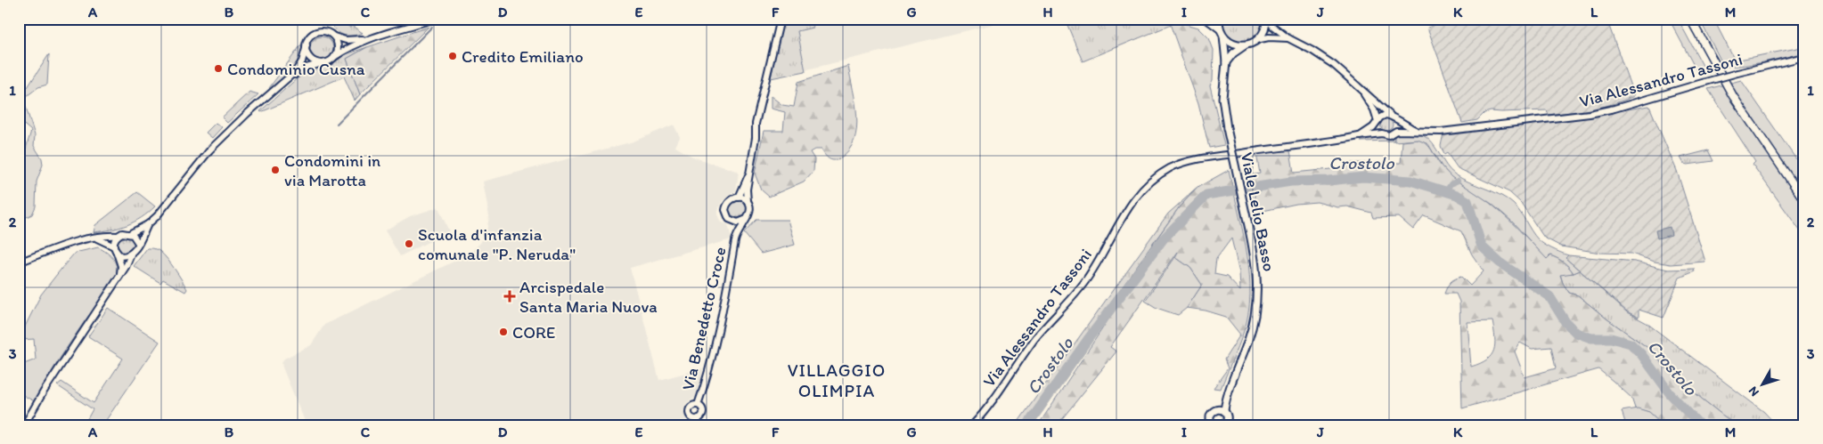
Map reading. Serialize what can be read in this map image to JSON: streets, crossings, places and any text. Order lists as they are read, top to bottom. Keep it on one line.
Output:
{"streets":{"main road":["Viale Lelio Basso"],"street":["Via Alessandro Tassoni","Via Benedetto Croce"]},"districts":["VILLAGGIO OLIMPIA"],"water":["Crostolo"],"places":{"other":["Credito Emiliano","Condominio Cusna","Condomini in via Marotta","Scuola d'infanzia comunale \"P. Neruda\"","CORE"],"health":["Arcispedale Santa Maria Nuova"]},"north":"bottom left","grid":{"columns":["A","B","C","D","E","F","G","H","I","J","K","L","M"],"rows":["1","2","3"]}}
